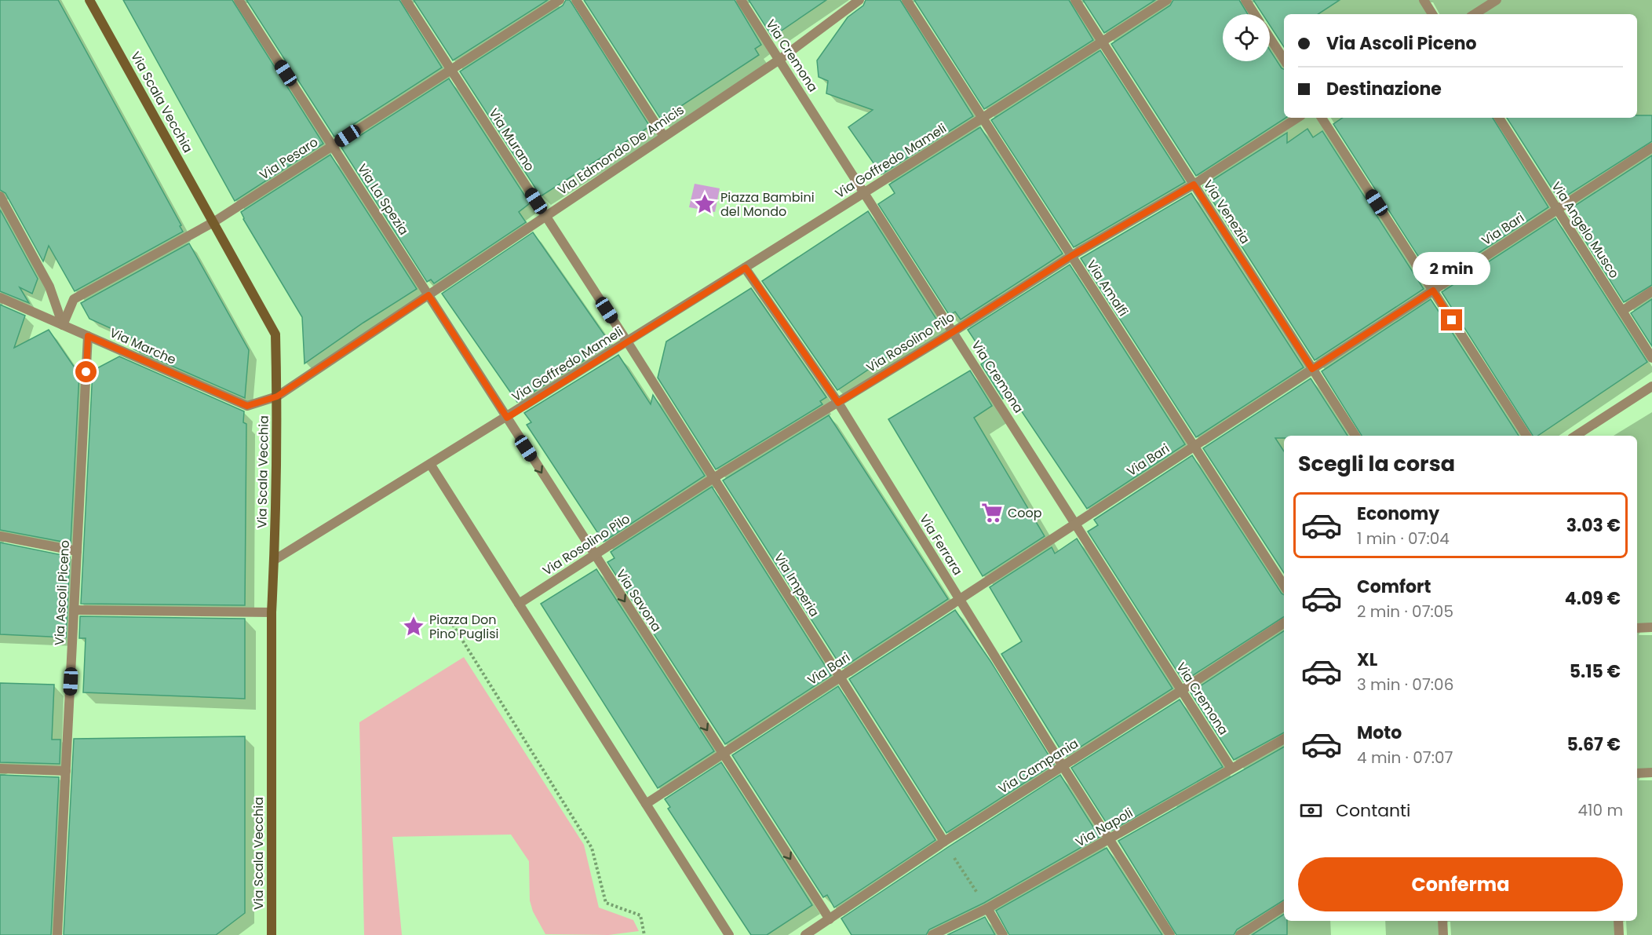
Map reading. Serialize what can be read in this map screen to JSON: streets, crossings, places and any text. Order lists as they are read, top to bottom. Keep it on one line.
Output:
{"streets":{"street":["Via Cremona","Via Scala Vecchia","Via Murano","Via Edmondo De Amicis","Via Pesaro","Via Goffredo Mameli","Via La Spezia","Via Venezia","Via Bari","Via Angelo Musco","Via Amalfi","Via Rosolino Pilo","Via Marche","Via Ferrara","Via Imperia","Via Ascoli Piceno","Via Savona","Via Campania","Via Napoli"]},"crossings":[["Via Cremona","Via Edmondo De Amicis"],["Via Cremona","Via Goffredo Mameli"],["Via Cremona","Via Bari"],["Via Cremona","Via Rosolino Pilo"],["Via Cremona","Via Campania"],["Via Cremona","Via Napoli"],["Via Scala Vecchia","Via Edmondo De Amicis"],["Via Scala Vecchia","Via Pesaro"],["Via Scala Vecchia","Via Goffredo Mameli"],["Via Scala Vecchia","Via Marche"],["Via Murano","Via Edmondo De Amicis"],["Via Murano","Via Pesaro"],["Via Murano","Via Goffredo Mameli"],["Via Murano","Via Imperia"],["Via Edmondo De Amicis","Via La Spezia"],["Via Edmondo De Amicis","Via Marche"],["Via Edmondo De Amicis","Via Savona"],["Via Pesaro","Via La Spezia"],["Via Pesaro","Via Marche"],["Via Goffredo Mameli","Via Venezia"],["Via Goffredo Mameli","Via Amalfi"],["Via Goffredo Mameli","Via Ferrara"],["Via Goffredo Mameli","Via Imperia"],["Via Goffredo Mameli","Via Savona"],["Via La Spezia","Via Savona"],["Via Venezia","Via Bari"],["Via Venezia","Via Rosolino Pilo"],["Via Bari","Via Angelo Musco"],["Via Bari","Via Amalfi"],["Via Bari","Via Ferrara"],["Via Bari","Via Imperia"],["Via Bari","Via Savona"],["Via Amalfi","Via Rosolino Pilo"],["Via Rosolino Pilo","Via Ferrara"],["Via Rosolino Pilo","Via Imperia"],["Via Rosolino Pilo","Via Savona"],["Via Marche","Via Ascoli Piceno"],["Via Ferrara","Via Campania"],["Via Ferrara","Via Napoli"],["Via Imperia","Via Campania"],["Via Savona","Via Campania"]],"one_way":["Via Savona"],"places":{"place":["Piazza Bambini del Mondo","Piazza Don Pino Puglisi"],"supermarket":["Coop"]},"page":{"banner":["Via Ascoli Piceno","Destinazione"],"bubble":"2 min","heading":"Scegli la corsa","list":[{"name":"Economy","note":"1 min · 07:04","value":"3.03 €"},{"name":"Comfort","note":"2 min · 07:05","value":"4.09 €"},{"name":"XL","note":"3 min · 07:06","value":"5.15 €"},{"name":"Moto","note":"4 min · 07:07","value":"5.67 €"}],"pay":["Contanti","410 m"],"buttons":"Conferma"}}
